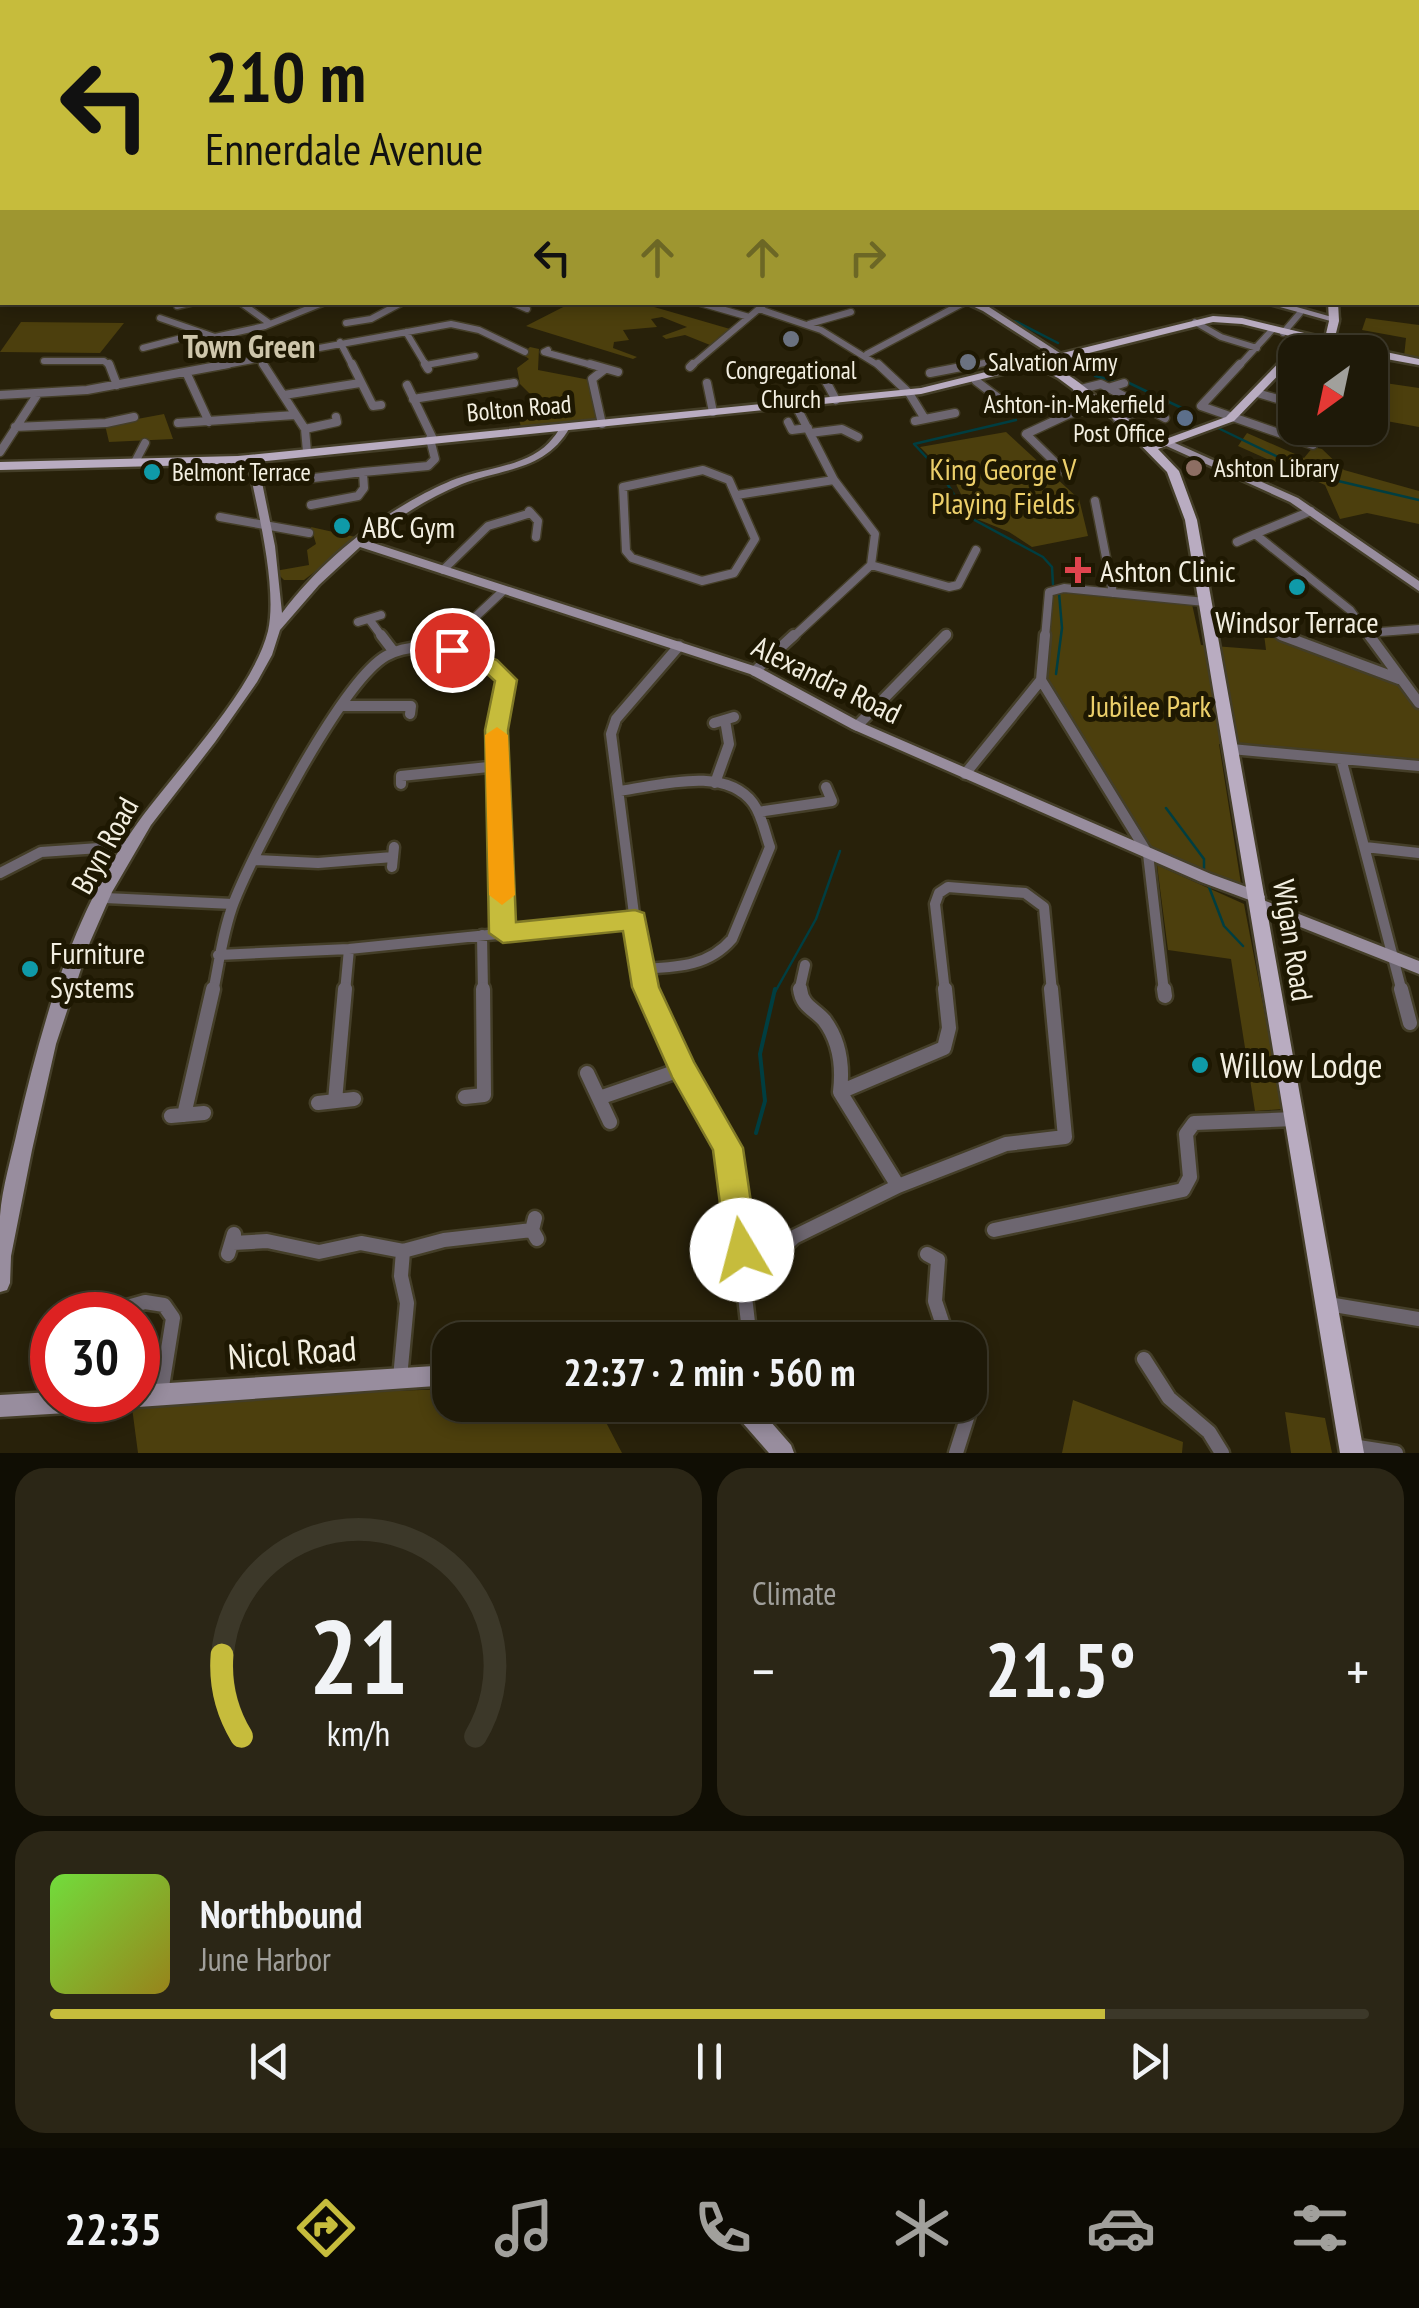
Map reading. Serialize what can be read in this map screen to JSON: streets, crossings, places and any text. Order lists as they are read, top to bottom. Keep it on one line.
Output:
{"streets":{"main road":["Bolton Road","Wigan Road"],"street":["Alexandra Road","Bryn Road","Nicol Road"]},"crossings":[["Bolton Road","Bryn Road"],["Bolton Road","Wigan Road"],["Alexandra Road","Bryn Road"],["Alexandra Road","Wigan Road"]],"districts":["Town Green"],"parks":["King George V Playing Fields","Jubilee Park"],"places":{"other":["Congregational Church","Salvation Army","Ashton-in-Makerfield Post Office","Ashton Library","Belmont Terrace","ABC Gym","Windsor Terrace","Furniture Systems","Willow Lodge"],"health":["Ashton Clinic"]},"north":"bottom left","page":{"turn":["210 m","Ennerdale Avenue"],"limit":"30","trip":"22:37 · 2 min · 560 m","tile":"Climate","heat":["−","21.5°","+"],"song":["Northbound","June Harbor"],"tabs":"22:35","gauge":["21","km/h"]}}
